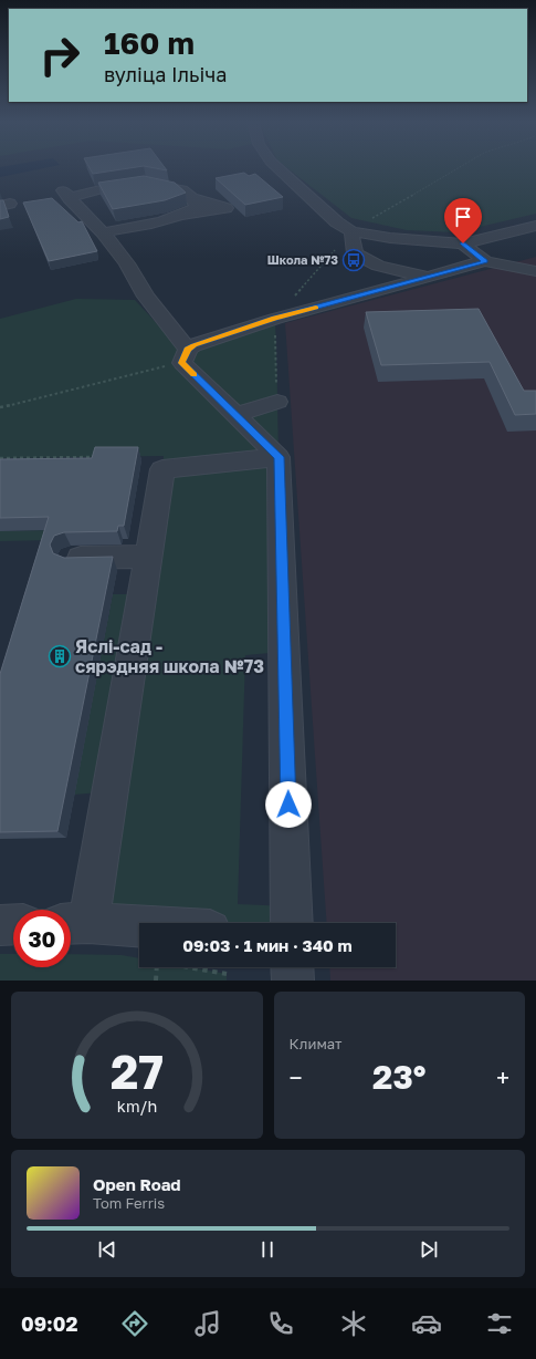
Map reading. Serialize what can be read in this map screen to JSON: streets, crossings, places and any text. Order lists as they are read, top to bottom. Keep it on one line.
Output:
{"places":{"bus stop":["Школа №73"],"building":["Яслі-сад - сярэдняя школа №73"]},"page":{"turn":["160 m","вуліца Ільіча"],"limit":"30","trip":"09:03 · 1 мин · 340 m","tile":"Климат","heat":["−","23°","+"],"song":["Open Road","Tom Ferris"],"tabs":"09:02","gauge":["27","km/h"]}}
